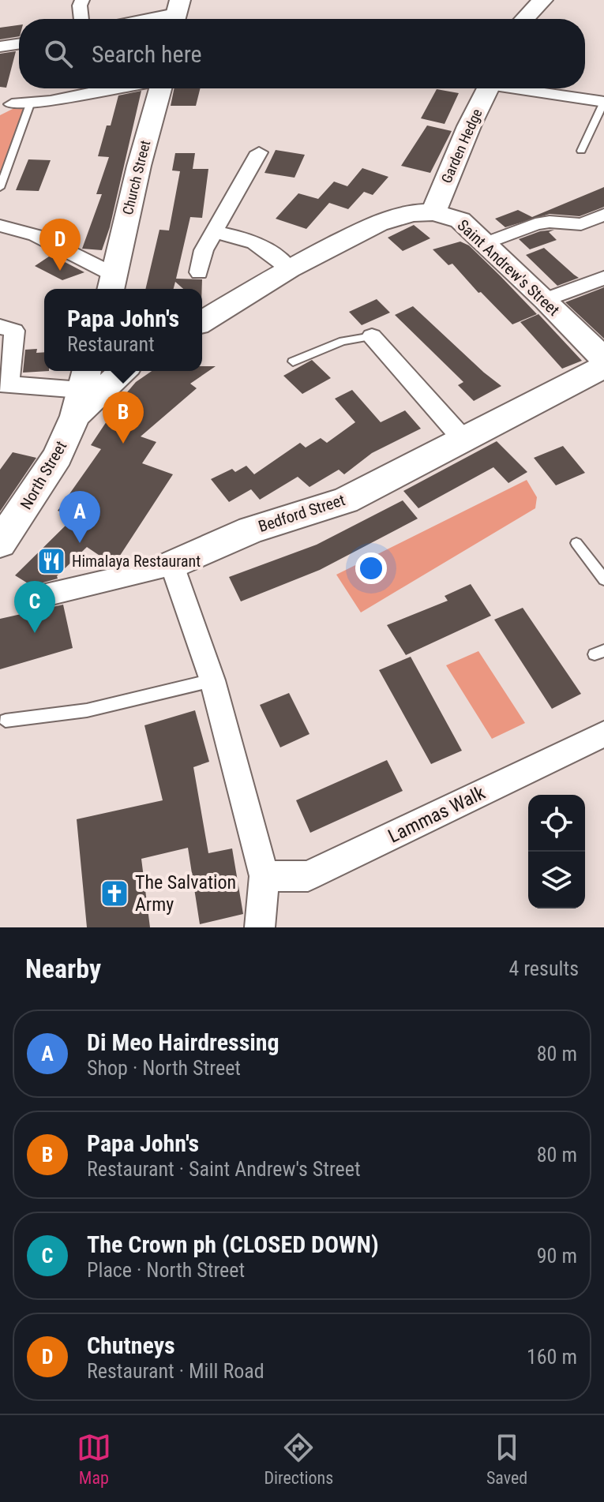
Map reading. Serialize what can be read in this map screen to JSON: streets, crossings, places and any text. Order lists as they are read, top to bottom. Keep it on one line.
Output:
{"streets":{"street":["Garden Hedge","Church Street","Saint Andrew's Street","North Street","Bedford Street","Lammas Walk"]},"crossings":[["Garden Hedge","Saint Andrew's Street"]],"places":{"restaurant":["Himalaya Restaurant"],"church":["The Salvation Army"]},"page":{"search":"Search here","pins":["D","B","A","C"],"popup":["Papa John's","Restaurant"],"heading":["Nearby","4 results"],"list":[{"mark":"A","name":"Di Meo Hairdressing","note":"Shop · North Street","value":"80 m"},{"mark":"B","name":"Papa John's","note":"Restaurant · Saint Andrew's Street","value":"80 m"},{"mark":"C","name":"The Crown ph (CLOSED DOWN)","note":"Place · North Street","value":"90 m"},{"mark":"D","name":"Chutneys","note":"Restaurant · Mill Road","value":"160 m"}],"nav":["Map","Directions","Saved"]}}
